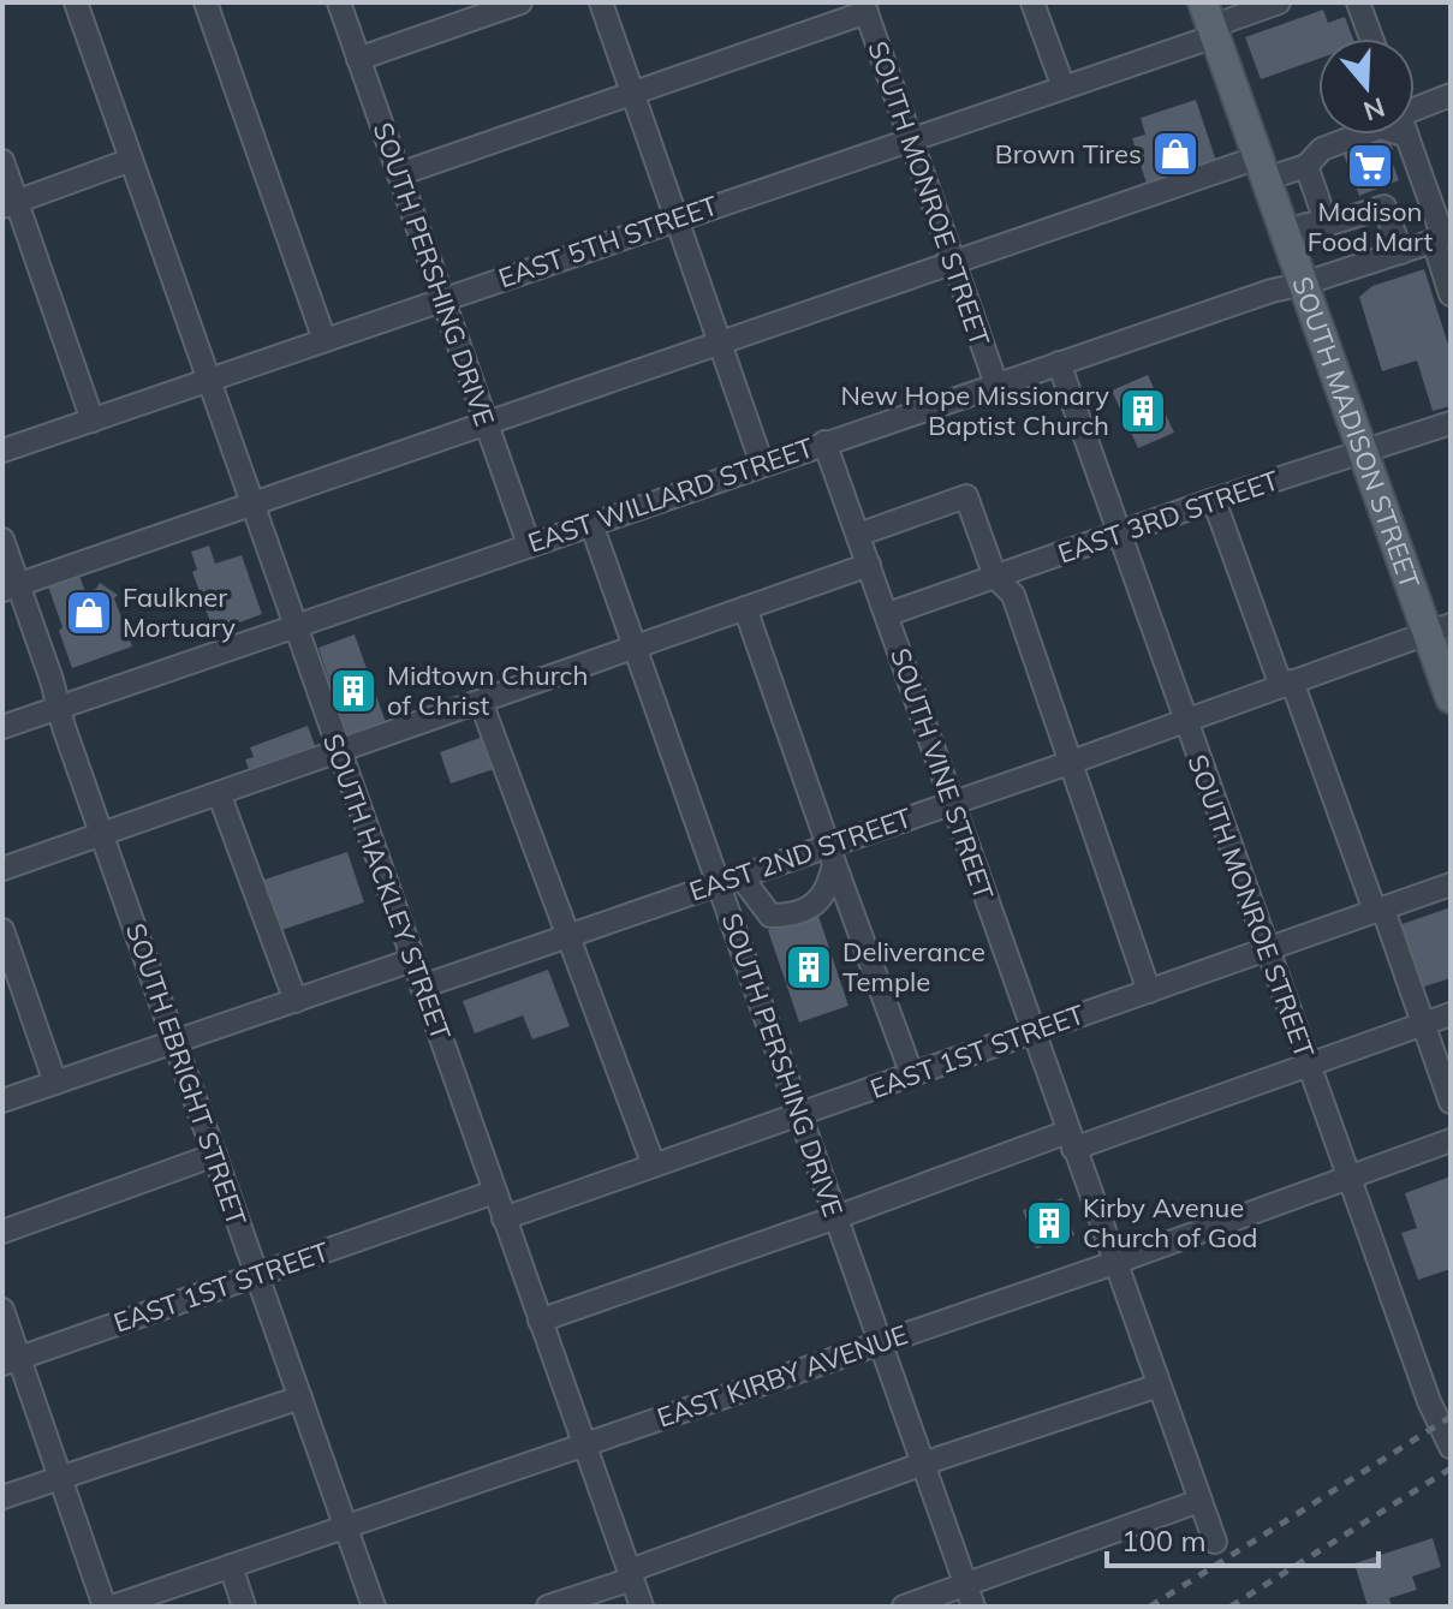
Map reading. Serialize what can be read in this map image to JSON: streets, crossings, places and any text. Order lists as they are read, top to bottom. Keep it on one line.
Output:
{"streets":{"main road":["SOUTH MADISON STREET"],"street":["SOUTH MONROE STREET","EAST 5TH STREET","SOUTH PERSHING DRIVE","EAST WILLARD STREET","EAST 3RD STREET","SOUTH VINE STREET","EAST 2ND STREET","SOUTH HACKLEY STREET","EAST 1ST STREET","SOUTH EBRIGHT STREET","EAST KIRBY AVENUE"]},"crossings":[["SOUTH MONROE STREET","EAST 5TH STREET"],["SOUTH MONROE STREET","EAST WILLARD STREET"],["SOUTH MONROE STREET","EAST 3RD STREET"],["SOUTH MONROE STREET","EAST 2ND STREET"],["SOUTH MONROE STREET","EAST 1ST STREET"],["SOUTH MONROE STREET","EAST KIRBY AVENUE"],["EAST 5TH STREET","SOUTH PERSHING DRIVE"],["EAST 5TH STREET","SOUTH MADISON STREET"],["EAST 5TH STREET","SOUTH HACKLEY STREET"],["SOUTH PERSHING DRIVE","EAST WILLARD STREET"],["SOUTH PERSHING DRIVE","EAST 2ND STREET"],["SOUTH PERSHING DRIVE","EAST 1ST STREET"],["SOUTH PERSHING DRIVE","EAST KIRBY AVENUE"],["SOUTH MADISON STREET","EAST WILLARD STREET"],["SOUTH MADISON STREET","EAST 3RD STREET"],["SOUTH MADISON STREET","EAST 2ND STREET"],["EAST WILLARD STREET","SOUTH VINE STREET"],["EAST WILLARD STREET","SOUTH HACKLEY STREET"],["EAST WILLARD STREET","SOUTH EBRIGHT STREET"],["EAST 3RD STREET","SOUTH VINE STREET"],["SOUTH VINE STREET","EAST 2ND STREET"],["SOUTH VINE STREET","EAST 1ST STREET"],["SOUTH VINE STREET","EAST KIRBY AVENUE"],["EAST 2ND STREET","SOUTH HACKLEY STREET"],["SOUTH HACKLEY STREET","EAST 1ST STREET"],["SOUTH HACKLEY STREET","EAST KIRBY AVENUE"],["EAST 1ST STREET","SOUTH EBRIGHT STREET"],["SOUTH EBRIGHT STREET","EAST KIRBY AVENUE"]],"places":{"shop":["Brown Tires","Faulkner Mortuary"],"supermarket":["Madison Food Mart"],"building":["New Hope Missionary Baptist Church","Midtown Church of Christ","Deliverance Temple","Kirby Avenue Church of God"]},"scale_bar":"100 m","north":"bottom"}
